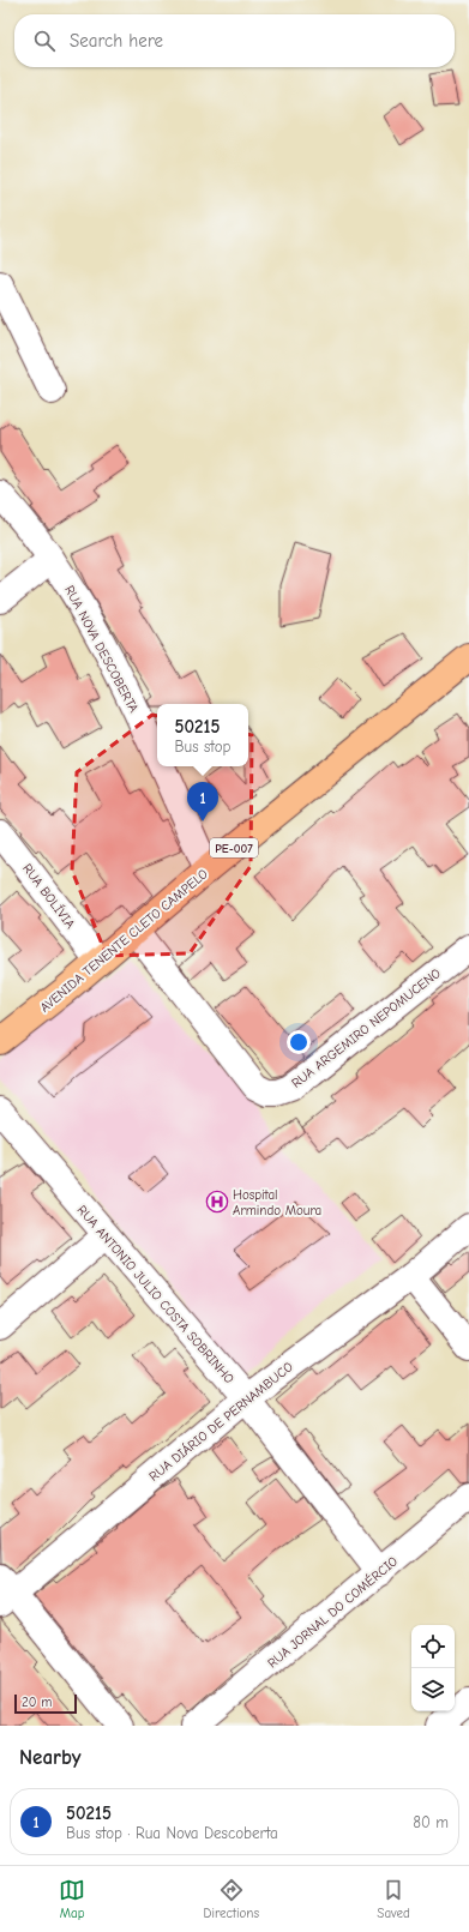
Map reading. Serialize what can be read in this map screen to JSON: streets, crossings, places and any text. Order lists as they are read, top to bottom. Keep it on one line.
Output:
{"streets":{"main road":["PE-007","AVENIDA TENENTE CLETO CAMPELO"],"street":["RUA NOVA DESCOBERTA","RUA BOLÍVIA","RUA ARGEMIRO NEPOMUCENO","RUA ANTONIO JULIO COSTA SOBRINHO","RUA DIÁRIO DE PERNAMBUCO","RUA JORNAL DO COMÉRCIO"]},"crossings":[["RUA NOVA DESCOBERTA","AVENIDA TENENTE CLETO CAMPELO"],["RUA BOLÍVIA","AVENIDA TENENTE CLETO CAMPELO"],["AVENIDA TENENTE CLETO CAMPELO","RUA ARGEMIRO NEPOMUCENO"],["RUA ANTONIO JULIO COSTA SOBRINHO","RUA DIÁRIO DE PERNAMBUCO"],["RUA ANTONIO JULIO COSTA SOBRINHO","RUA JORNAL DO COMÉRCIO"]],"places":{"hospital":["Hospital Armindo Moura"]},"scale_bar":"20 m","page":{"search":"Search here","popup":["50215","Bus stop"],"pins":"1","scale":"20 m","heading":"Nearby","list":[{"mark":"1","name":"50215","note":"Bus stop · Rua Nova Descoberta","value":"80 m"}],"nav":["Map","Directions","Saved"]}}
